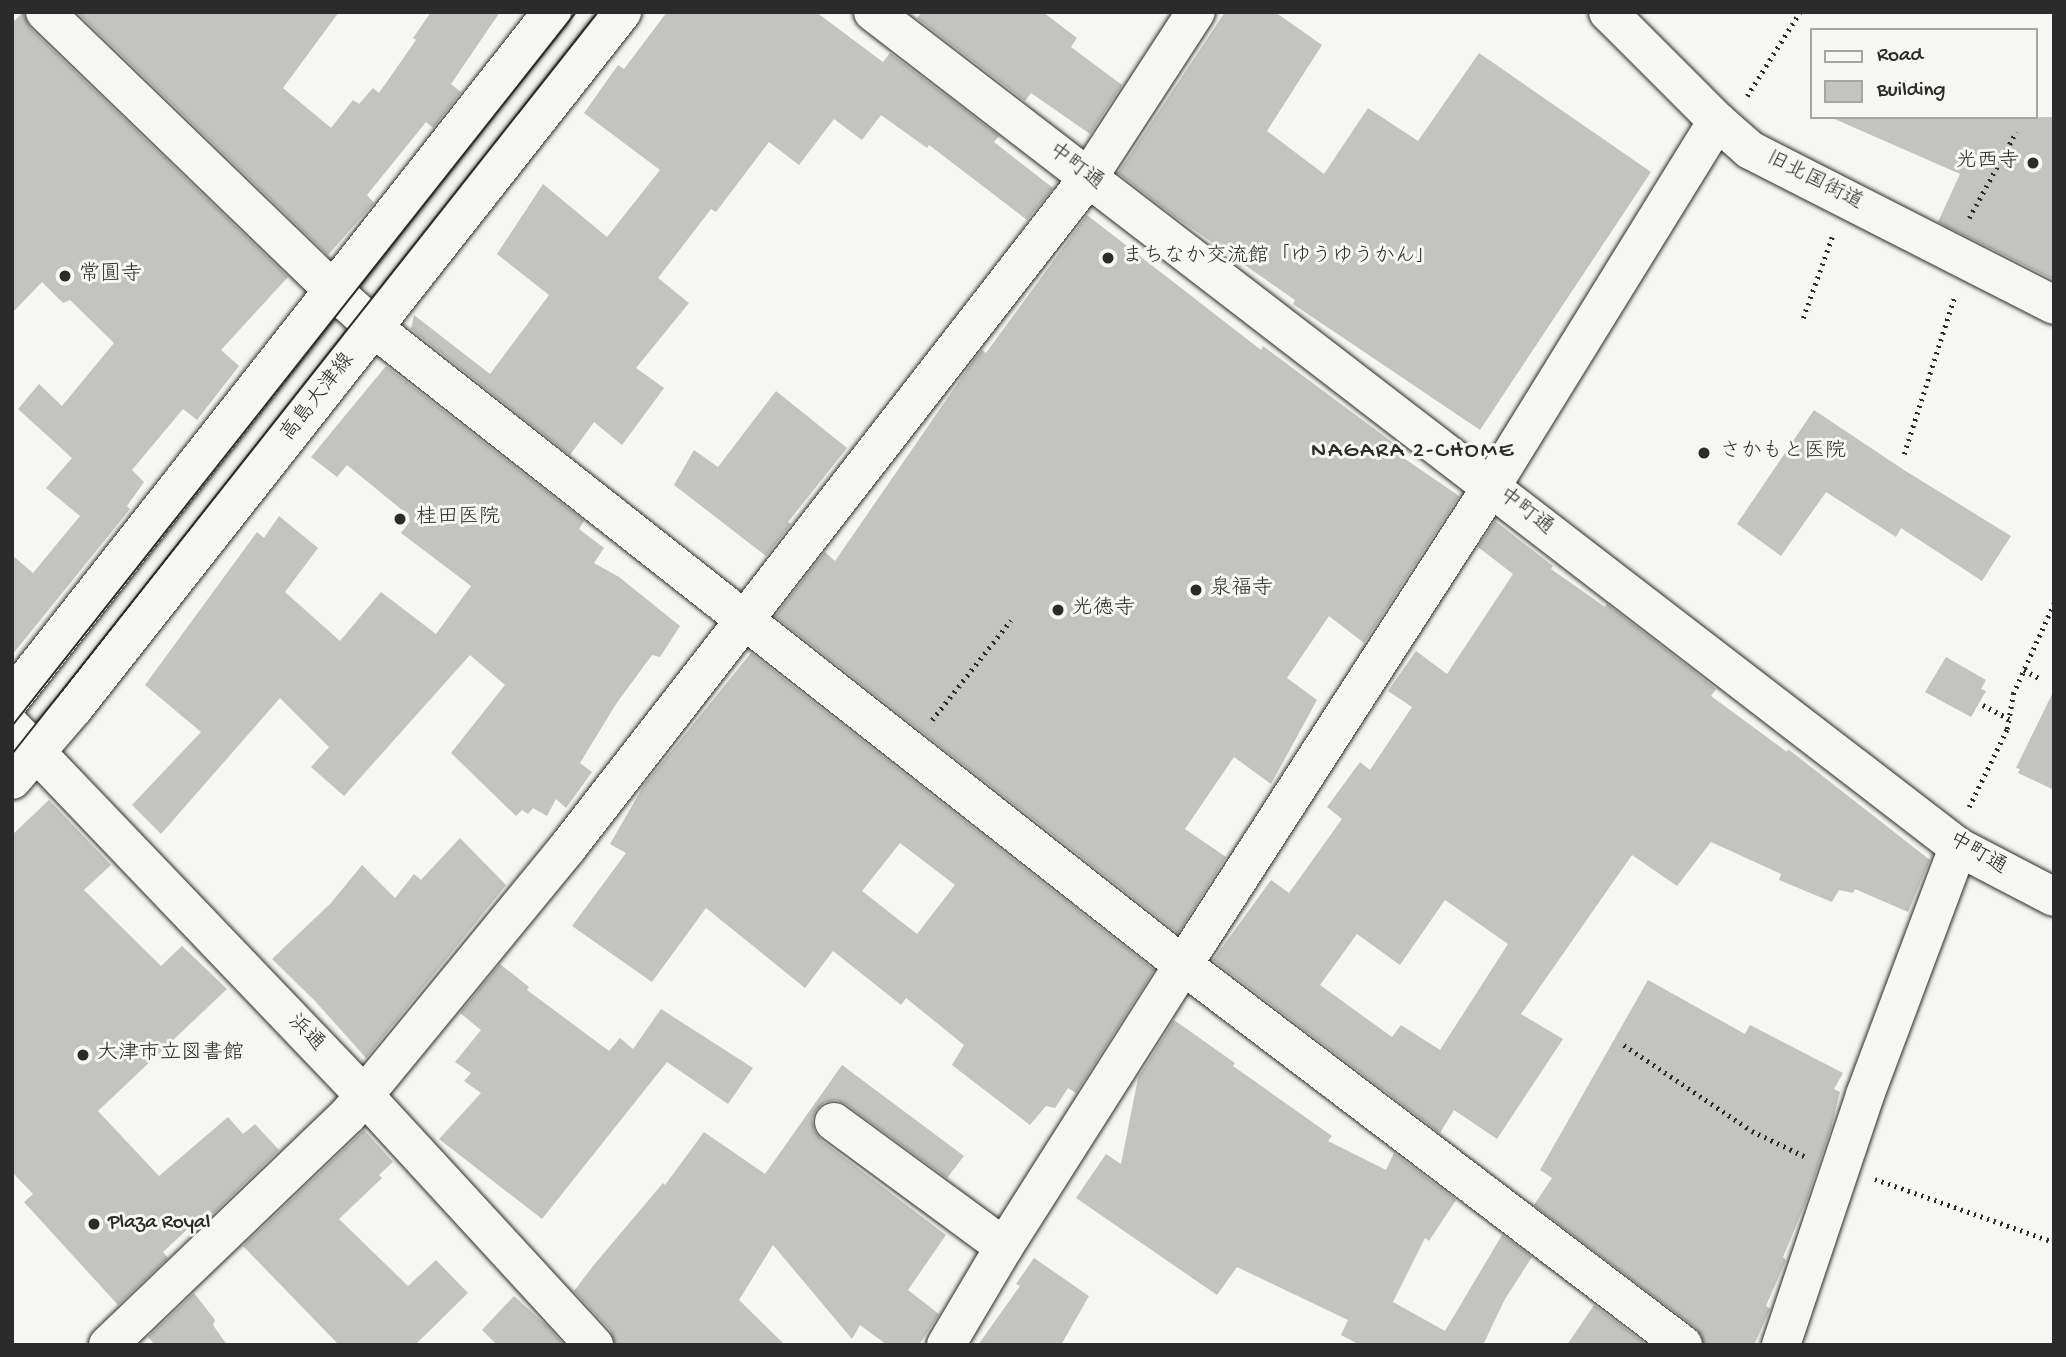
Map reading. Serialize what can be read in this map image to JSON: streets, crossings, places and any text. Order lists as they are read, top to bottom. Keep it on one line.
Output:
{"streets":{"street":["中町通","旧北国街道","高島大津線","浜通"]},"crossings":[["高島大津線","浜通"]],"districts":["NAGARA 2-CHOME"],"places":["光西寺","まちなか交流館「ゆうゆうかん」","常圓寺","さかもと医院","桂田医院","泉福寺","光徳寺","大津市立図書館","Plaza Royal"],"legend":["Road","Building"]}
